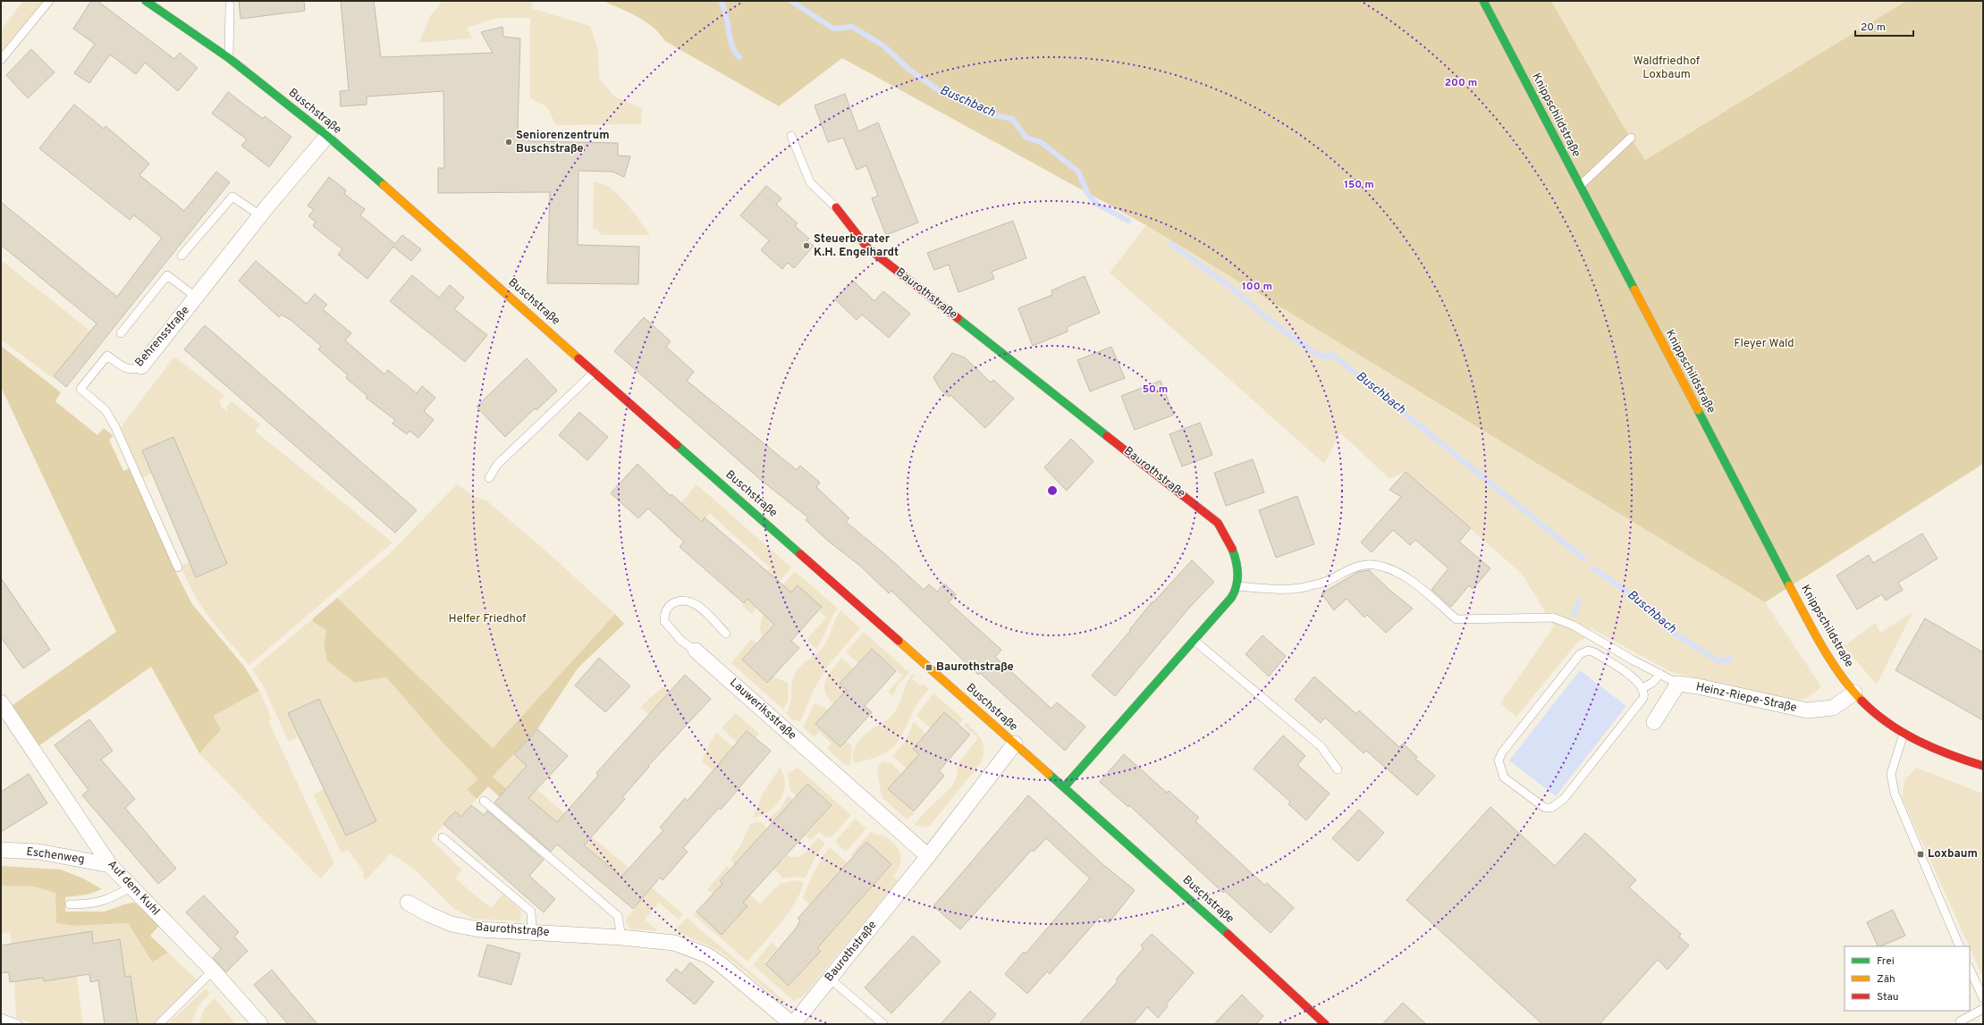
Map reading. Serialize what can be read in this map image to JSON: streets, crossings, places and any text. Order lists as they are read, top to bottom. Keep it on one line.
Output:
{"streets":{"street":["Buschstraße","Knippschildstraße","Baurothstraße","Behrensstraße","Heinz-Riepe-Straße","Lauweriksstraße","Eschenweg","Auf dem Kuhl"]},"crossings":[["Buschstraße","Baurothstraße"],["Buschstraße","Behrensstraße"],["Knippschildstraße","Heinz-Riepe-Straße"],["Baurothstraße","Lauweriksstraße"],["Eschenweg","Auf dem Kuhl"]],"water":["Buschbach"],"parks":["Waldfriedhof Loxbaum","Fleyer Wald","Helfer Friedhof"],"places":{"other":["Seniorenzentrum Buschstraße","Steuerberater K.H. Engelhardt"],"transit":["Baurothstraße","Loxbaum"]},"legend":["Frei","Zäh","Stau"],"scale_bar":"20 m","rings":["200 m","150 m","100 m","50 m"]}
